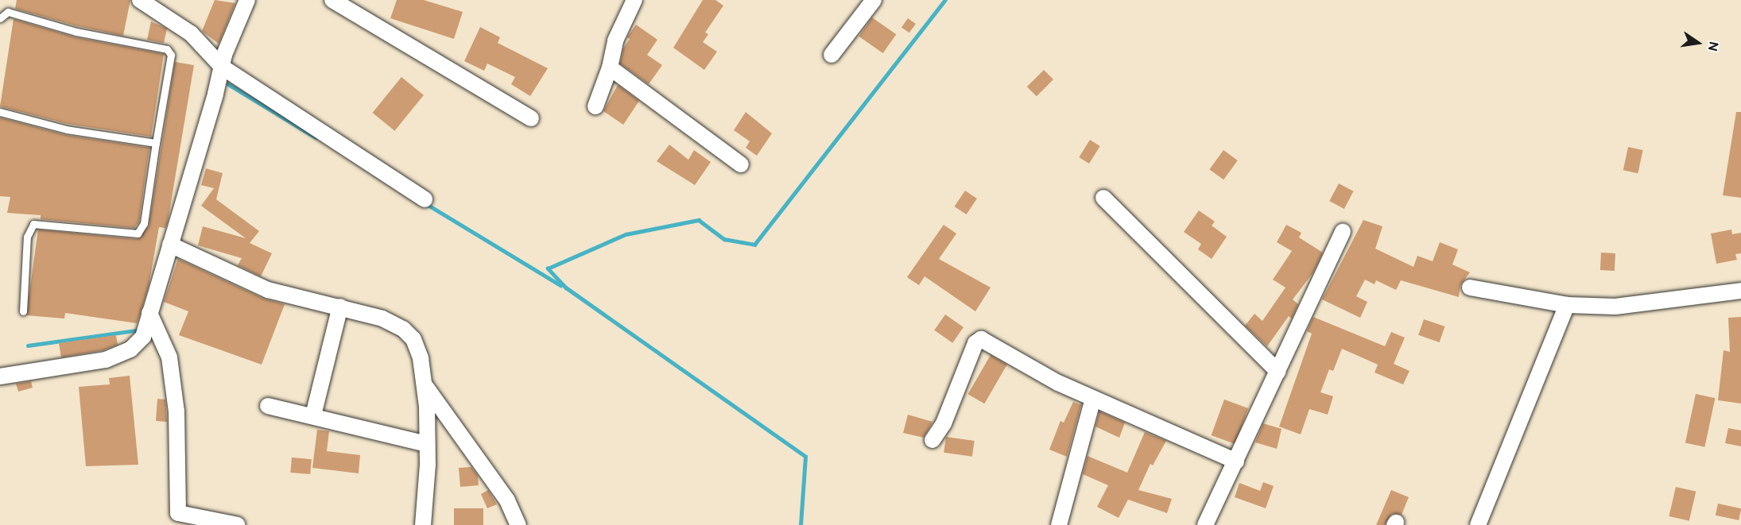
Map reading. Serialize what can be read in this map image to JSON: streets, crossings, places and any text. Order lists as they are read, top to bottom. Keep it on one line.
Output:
{"north":"right"}
